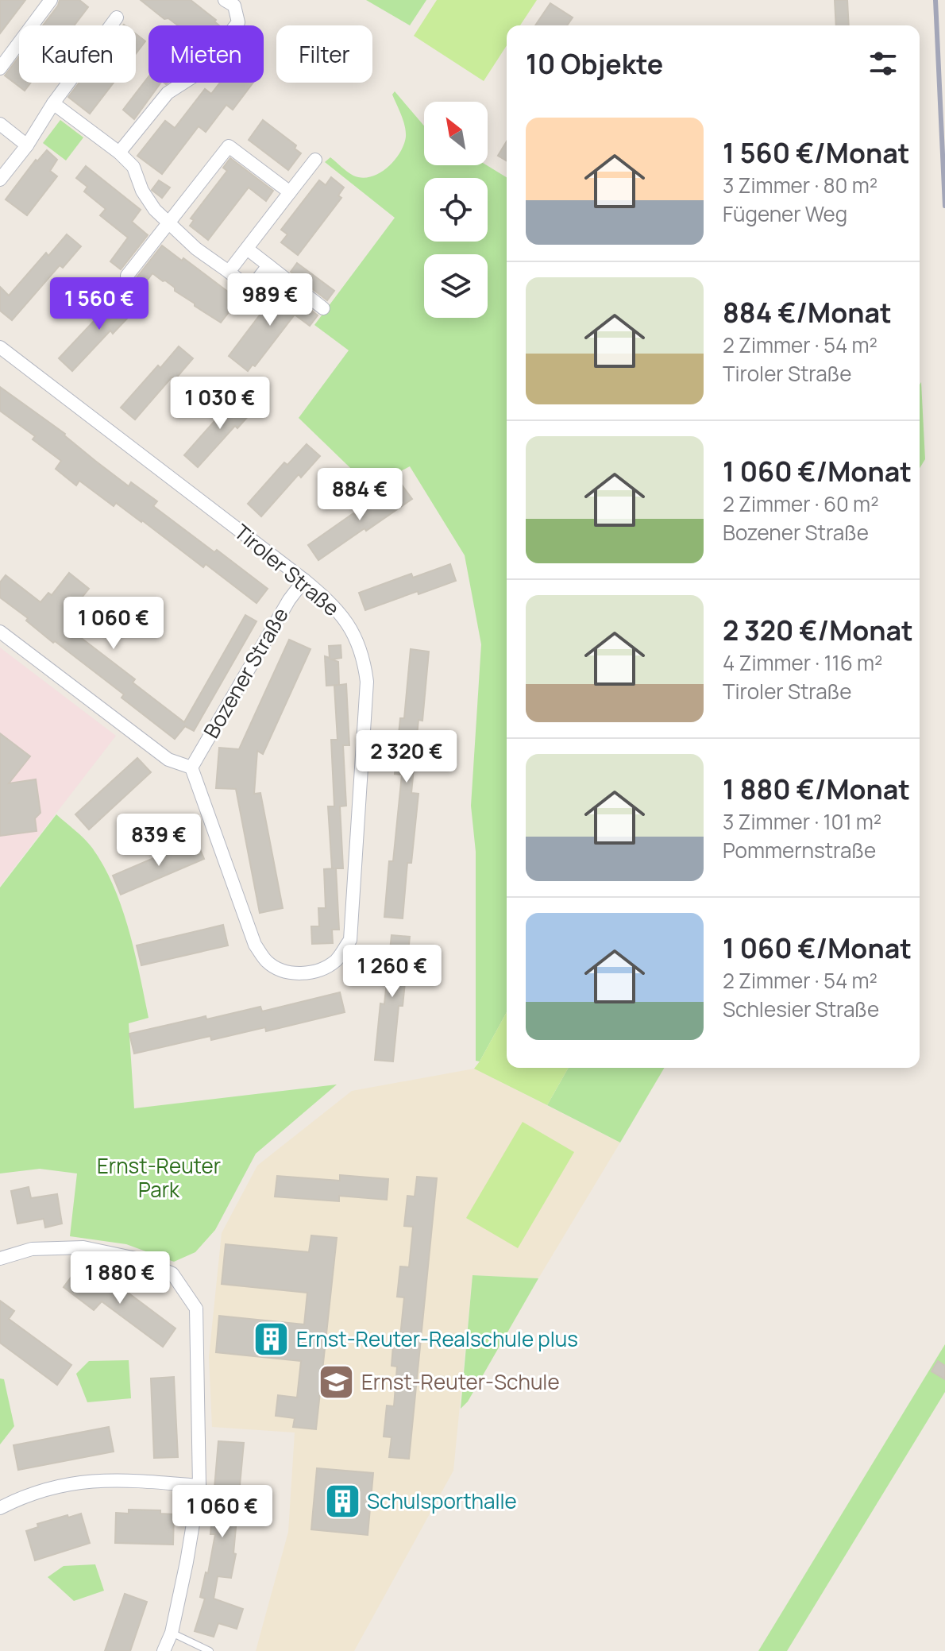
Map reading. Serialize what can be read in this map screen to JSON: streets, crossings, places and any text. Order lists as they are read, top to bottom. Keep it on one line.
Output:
{"streets":{"street":["Tiroler Straße","Bozener Straße"]},"crossings":[["Tiroler Straße","Bozener Straße"]],"parks":["Ernst-Reuter Park"],"places":{"building":["Ernst-Reuter-Realschule plus","Schulsporthalle"],"school or university":["Ernst-Reuter-Schule"]},"north":"top left","page":{"chip":["Kaufen","Mieten","Filter"],"heading":"10 Objekte","list":[{"name":"1 560 €/Monat","note":"3 Zimmer · 80 m² · Fügener Weg"},{"name":"884 €/Monat","note":"2 Zimmer · 54 m² · Tiroler Straße"},{"name":"1 060 €/Monat","note":"2 Zimmer · 60 m² · Bozener Straße"},{"name":"2 320 €/Monat","note":"4 Zimmer · 116 m² · Tiroler Straße"},{"name":"1 880 €/Monat","note":"3 Zimmer · 101 m² · Pommernstraße"},{"name":"1 060 €/Monat","note":"2 Zimmer · 54 m² · Schlesier Straße"}],"price":["989 €","1 560 €","1 030 €","884 €","1 060 €","2 320 €","839 €","1 260 €","1 880 €","1 060 €"]}}
